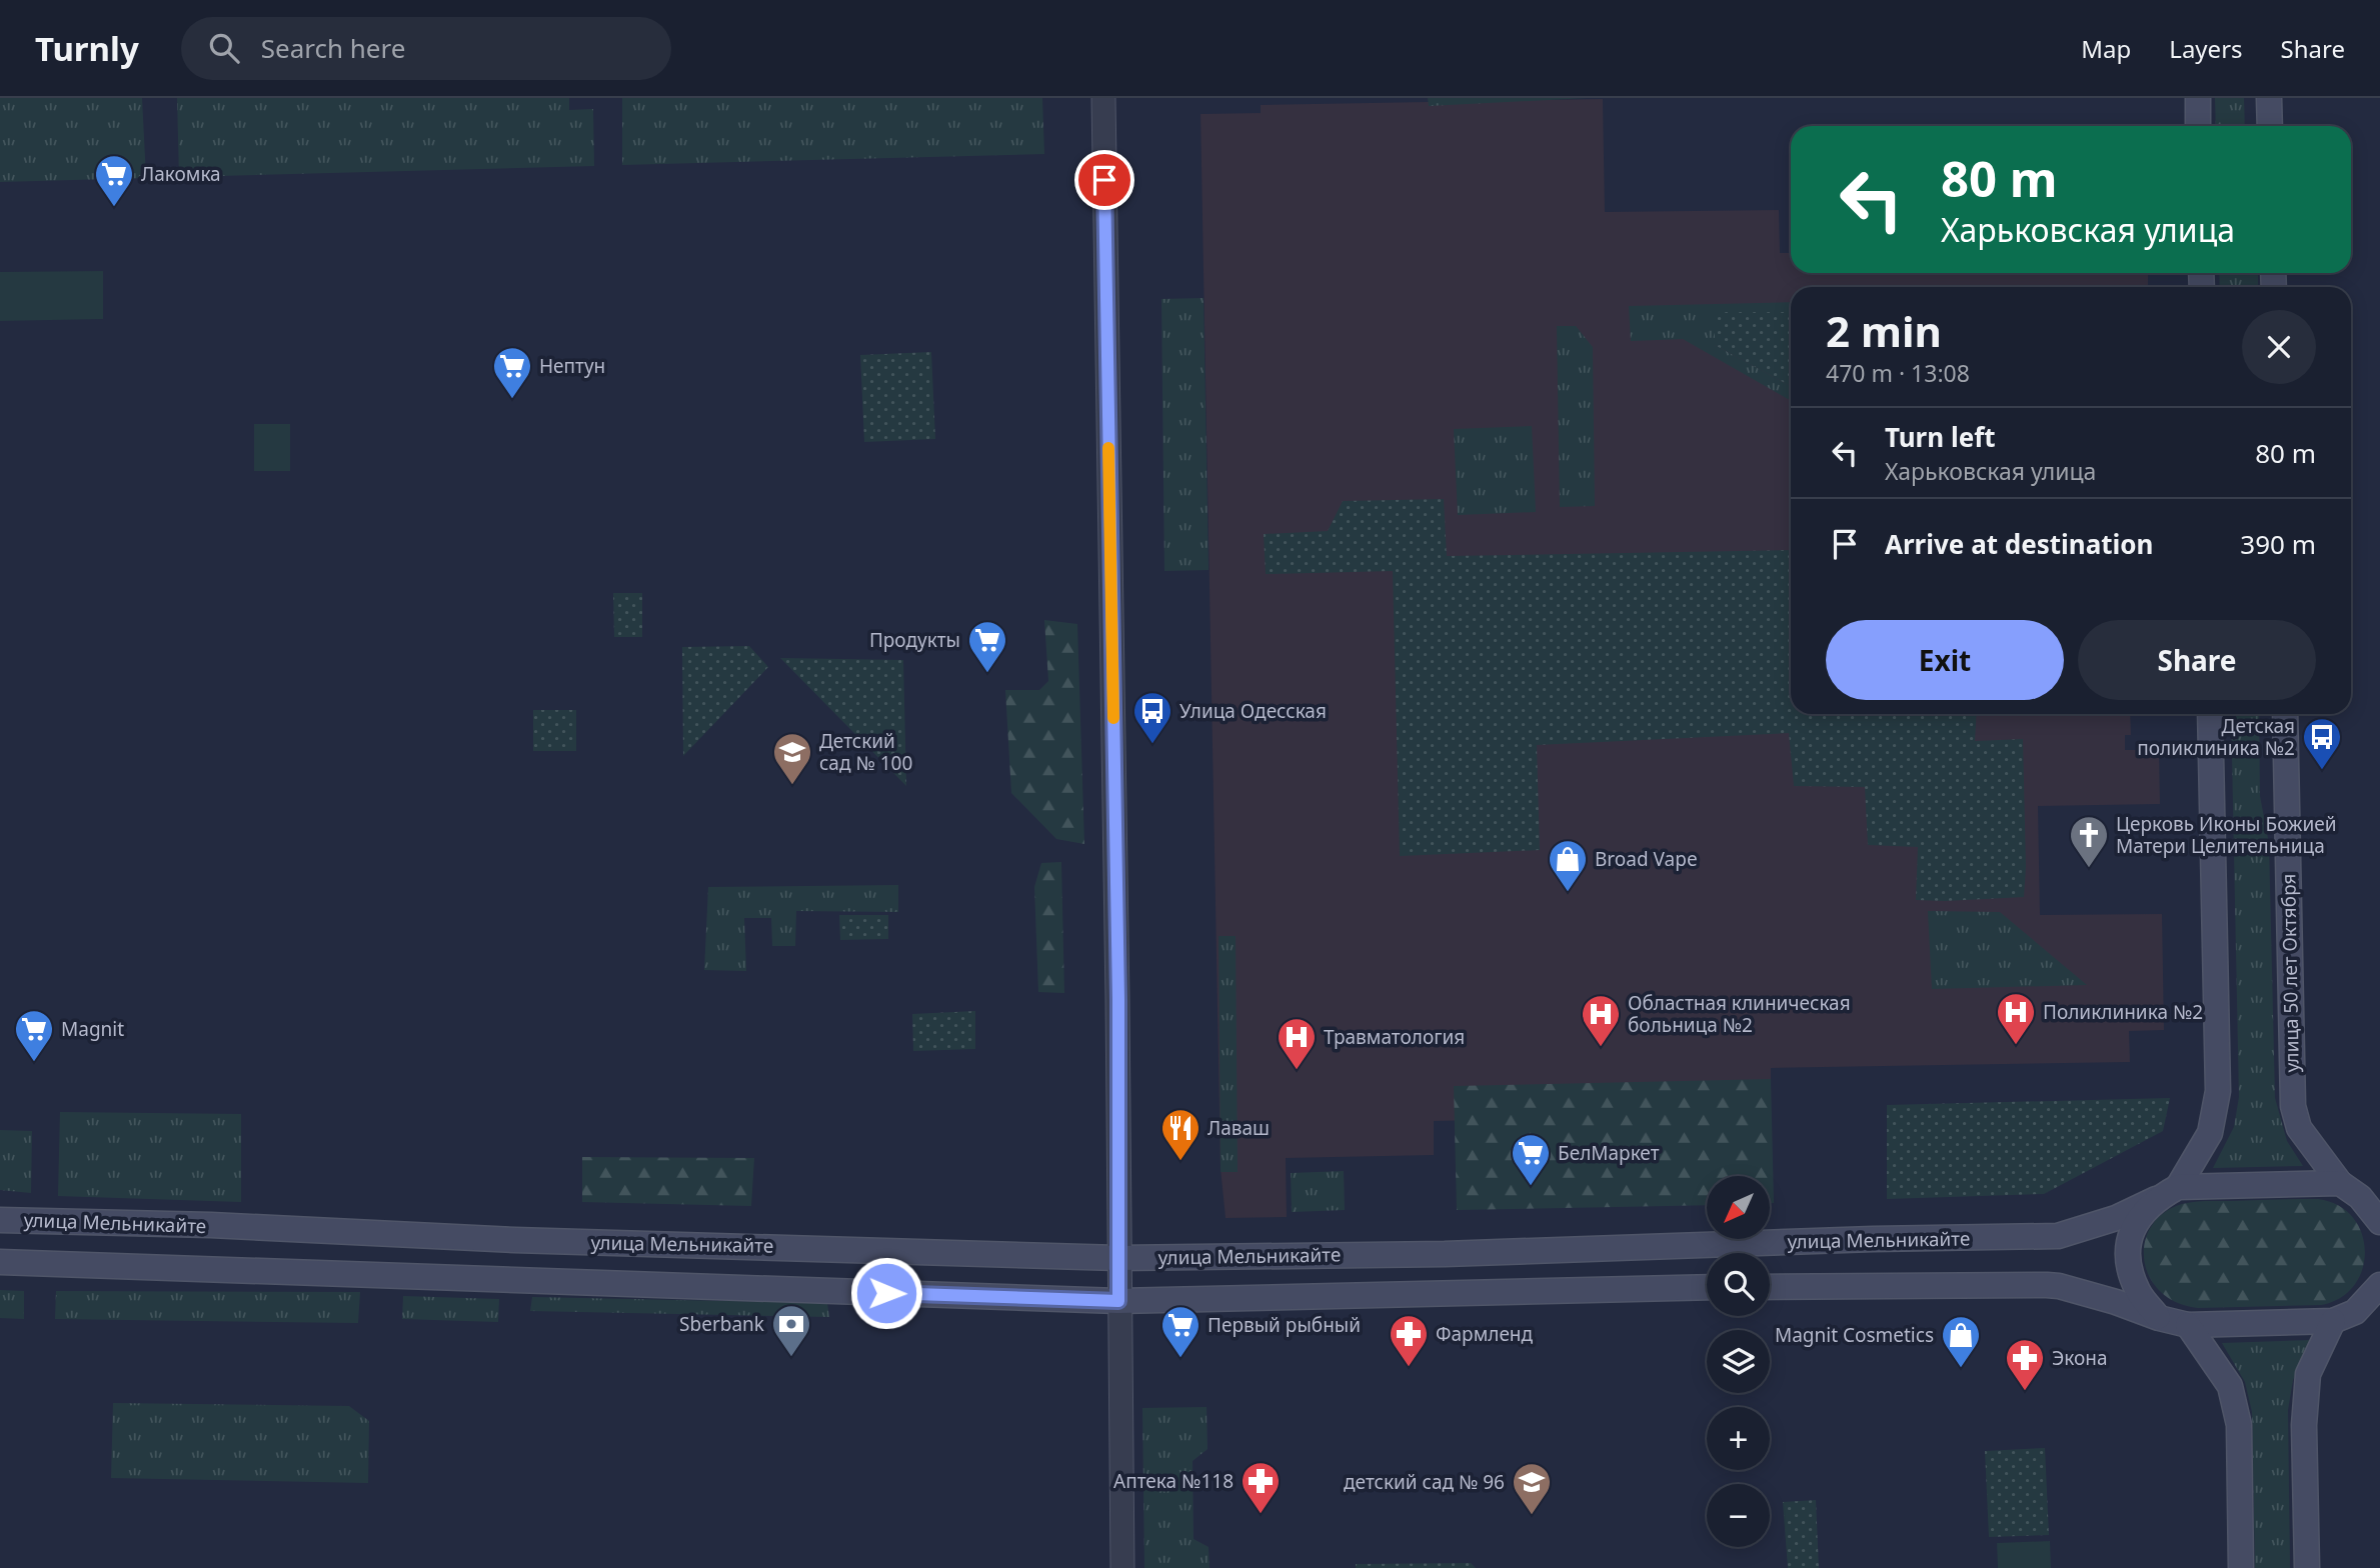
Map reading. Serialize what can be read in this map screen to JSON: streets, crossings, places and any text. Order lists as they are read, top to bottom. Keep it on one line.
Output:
{"streets":{"main road":["улица 50 лет Октября","улица Мельникайте"]},"places":{"supermarket":["Лакомка","Нептун","Продукты","Magnit","БелМаркет","Первый рыбный"],"bus stop":["Улица Одесская","Детская поликлиника №2"],"school or university":["Детский сад № 100","детский сад № 96"],"church":["Церковь Иконы Божией Матери Целительница"],"shop":["Broad Vape","Magnit Cosmetics"],"hospital":["Поликлиника №2","Областная клиническая больница №2","Травматология"],"restaurant":["Лаваш"],"bank":["Sberbank"],"pharmacy":["Фармленд","Экона","Аптека №118"]},"north":"bottom left","page":{"header":"Turnly","search":"Search here","nav":["Map","Layers","Share"],"turn":["80 m","Харьковская улица"],"heading":["2 min","470 m · 13:08"],"list":[{"name":"Turn left","note":"Харьковская улица","value":"80 m"},{"name":"Arrive at destination","value":"390 m"}],"buttons":["Exit","Share"],"map_buttons":["+","−"]}}
